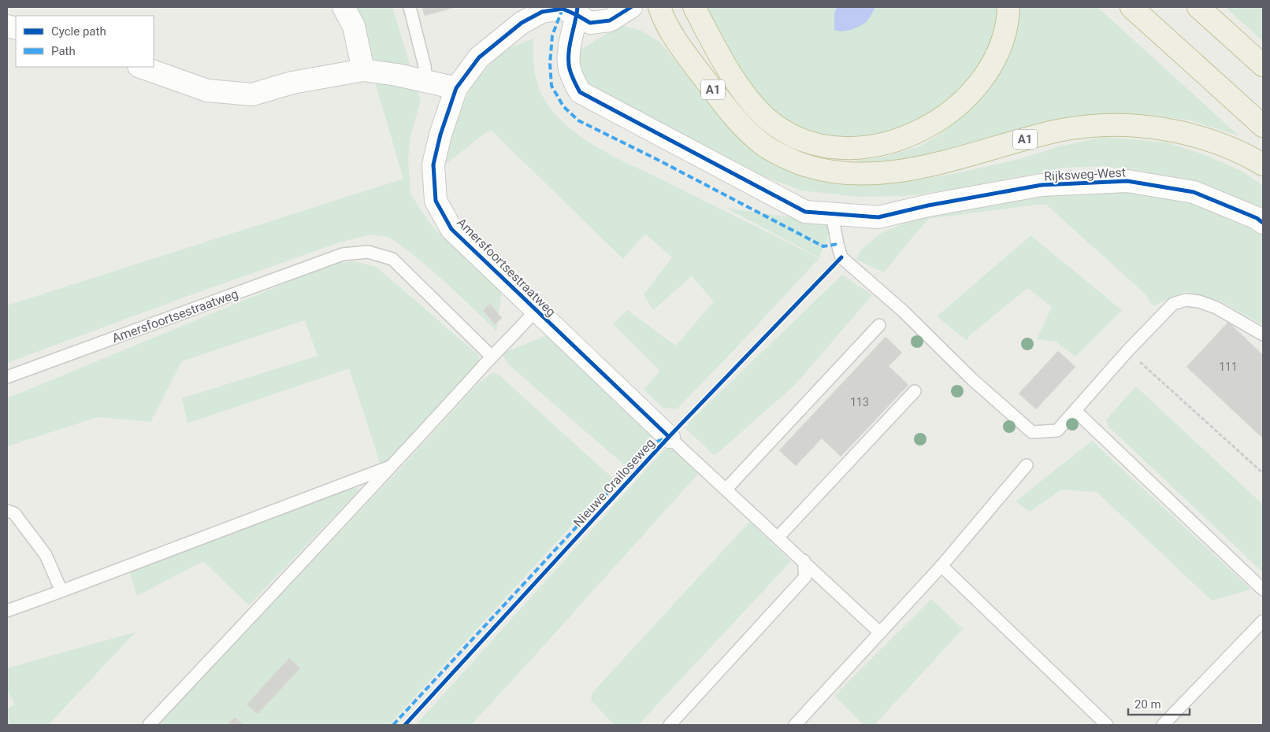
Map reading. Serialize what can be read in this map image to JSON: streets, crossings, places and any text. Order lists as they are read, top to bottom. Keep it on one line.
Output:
{"streets":{"highway":["A1"],"street":["Rijksweg-West","Amersfoortsestraatweg"],"cycle path":["Nieuwe Crailoseweg"]},"house_numbers":["111","113"],"legend":["Cycle path","Path"],"scale_bar":"20 m"}
